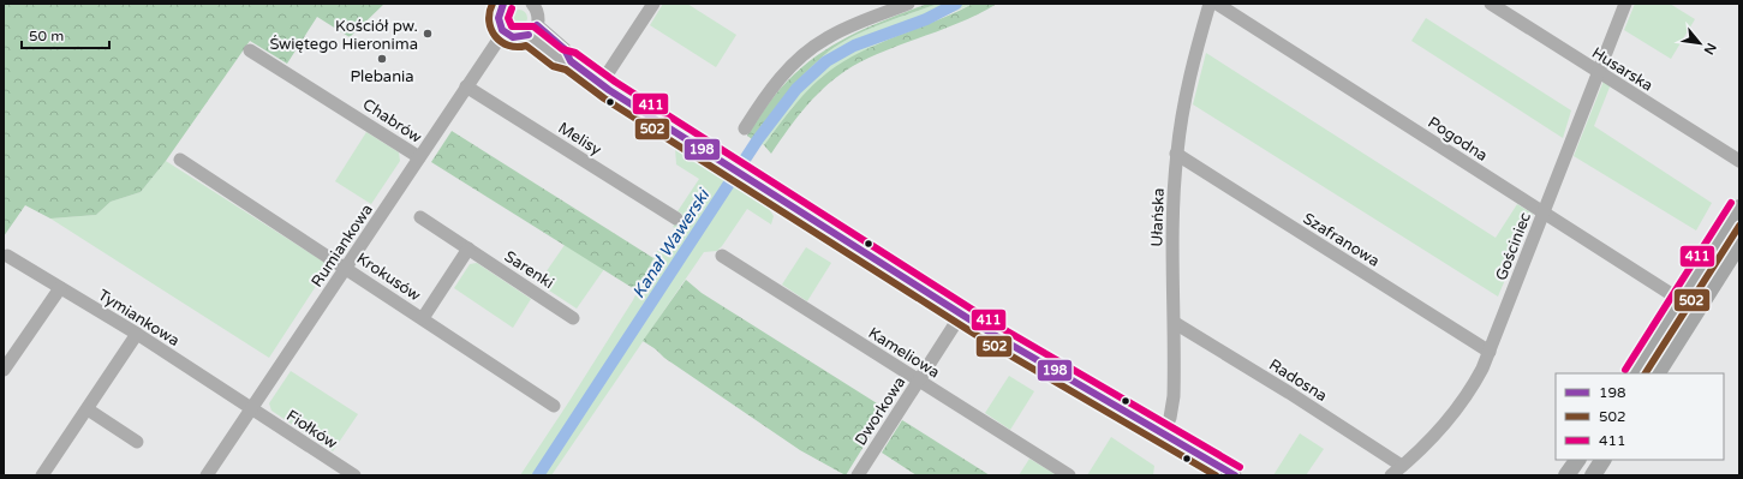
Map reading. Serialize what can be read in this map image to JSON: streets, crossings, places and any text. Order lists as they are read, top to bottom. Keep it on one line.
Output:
{"streets":{"street":["Husarska","Chabrów","Melisy","Pogodna","Ułańska","Szafranowa","Rumiankowa","Gościniec","Sarenki","Krokusów","Tymiankowa","Kameliowa","Radosna","Dworkowa","Fiołków"]},"crossings":[["Husarska","Gościniec"],["Chabrów","Rumiankowa"],["Melisy","Rumiankowa"],["Pogodna","Gościniec"],["Ułańska","Szafranowa"],["Ułańska","Radosna"],["Szafranowa","Gościniec"],["Rumiankowa","Krokusów"],["Rumiankowa","Tymiankowa"],["Rumiankowa","Fiołków"],["Gościniec","Radosna"],["Tymiankowa","Fiołków"],["Kameliowa","Dworkowa"]],"water":["Kanał Wawerski"],"places":["Kościół pw. Świętego Hieronima","Plebania"],"lines":["transit line 198","transit line 502","transit line 411"],"legend":["198","502","411"],"scale_bar":"50 m","north":"bottom right"}
